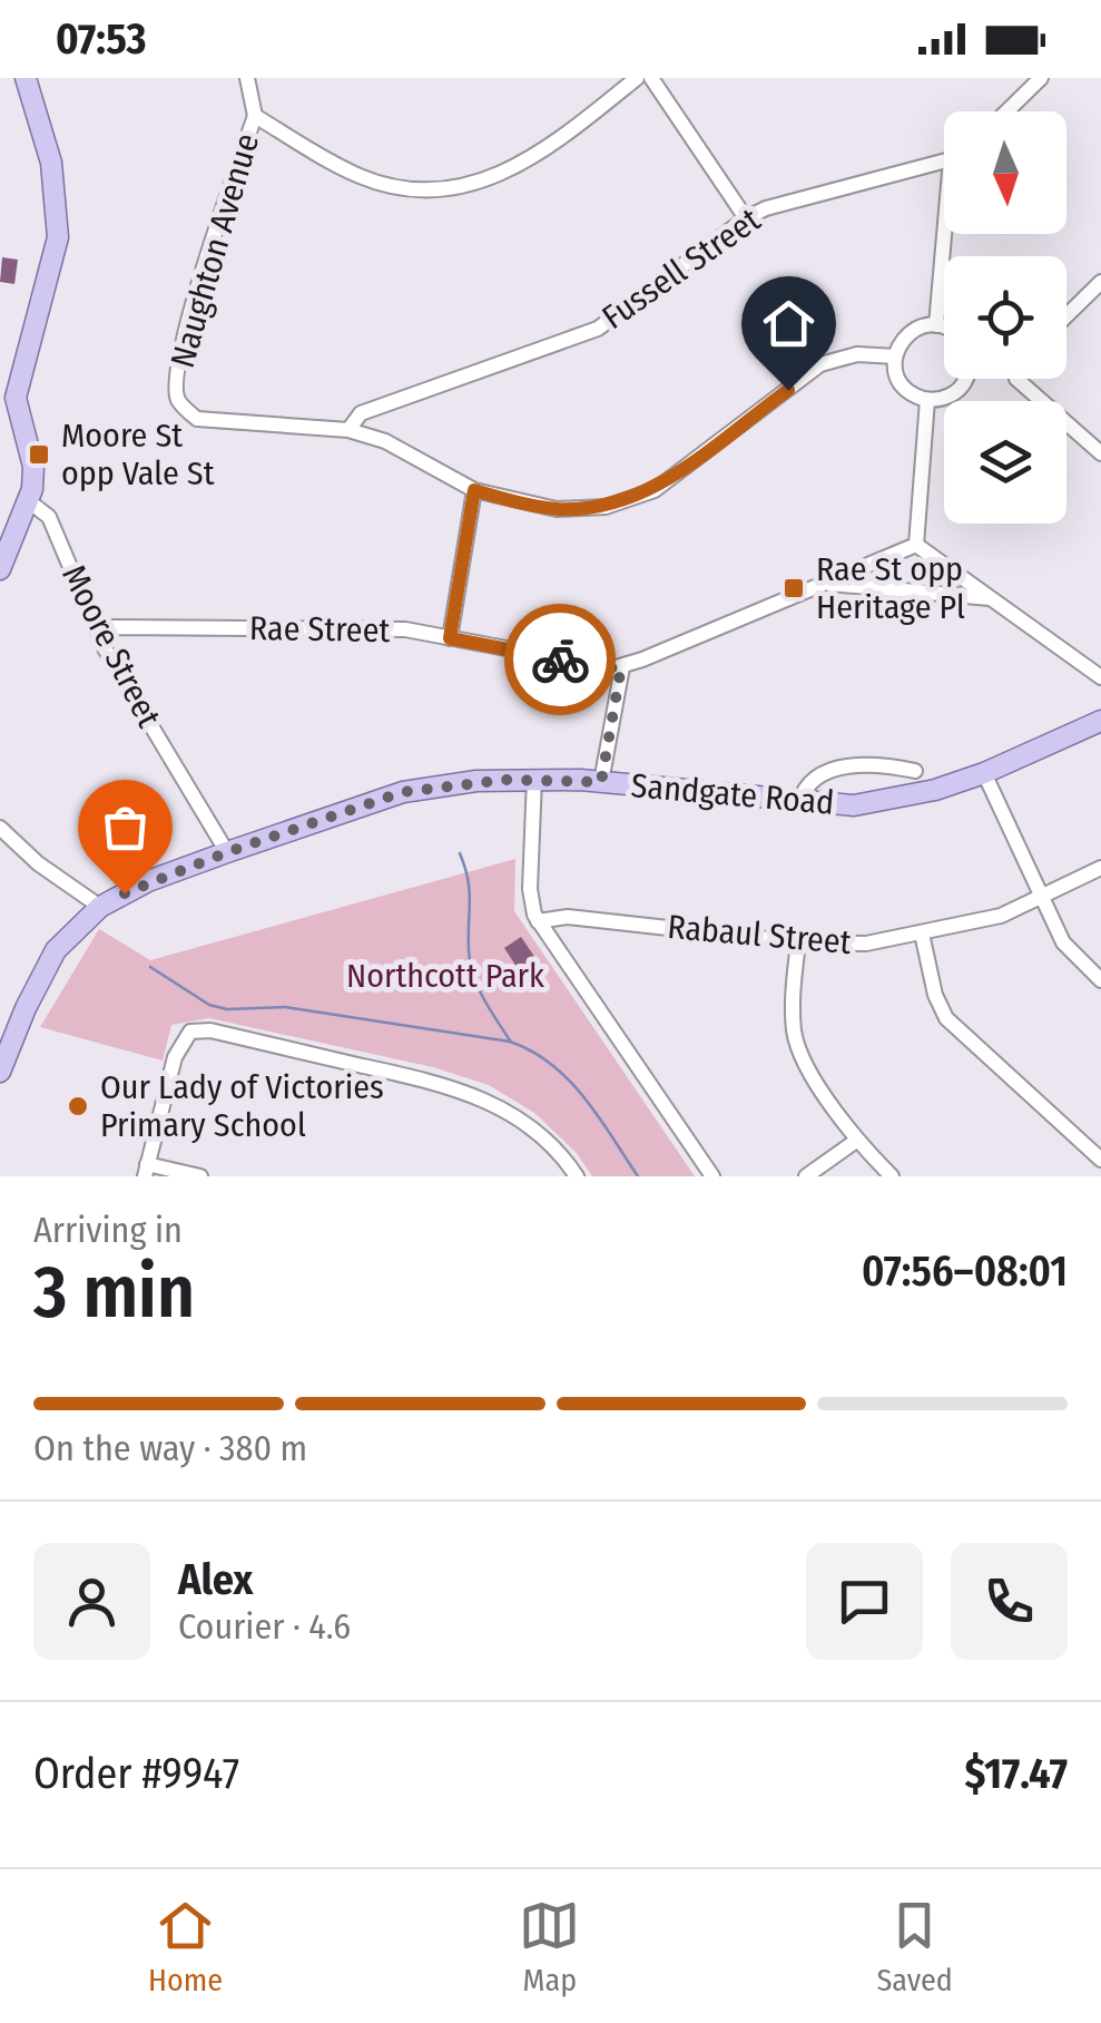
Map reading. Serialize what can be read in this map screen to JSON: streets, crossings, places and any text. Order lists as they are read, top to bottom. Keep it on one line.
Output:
{"streets":{"main road":["Sandgate Road"],"street":["Naughton Avenue","Fussell Street","Rae Street","Moore Street","Rabaul Street"]},"crossings":[["Naughton Avenue","Fussell Street"],["Rae Street","Moore Street"],["Moore Street","Sandgate Road"]],"parks":["Northcott Park"],"places":{"transit":["Moore St opp Vale St","Rae St opp Heritage Pl"],"other":["Our Lady of Victories Primary School"]},"north":"bottom","page":{"status":"07:53","heading":["3 min","Arriving in","07:56–08:01"],"panel":["Alex","Courier · 4.6","Order #9947","$17.47"],"bar":"On the way · 380 m","tabs":["Home","Map","Saved"]}}
